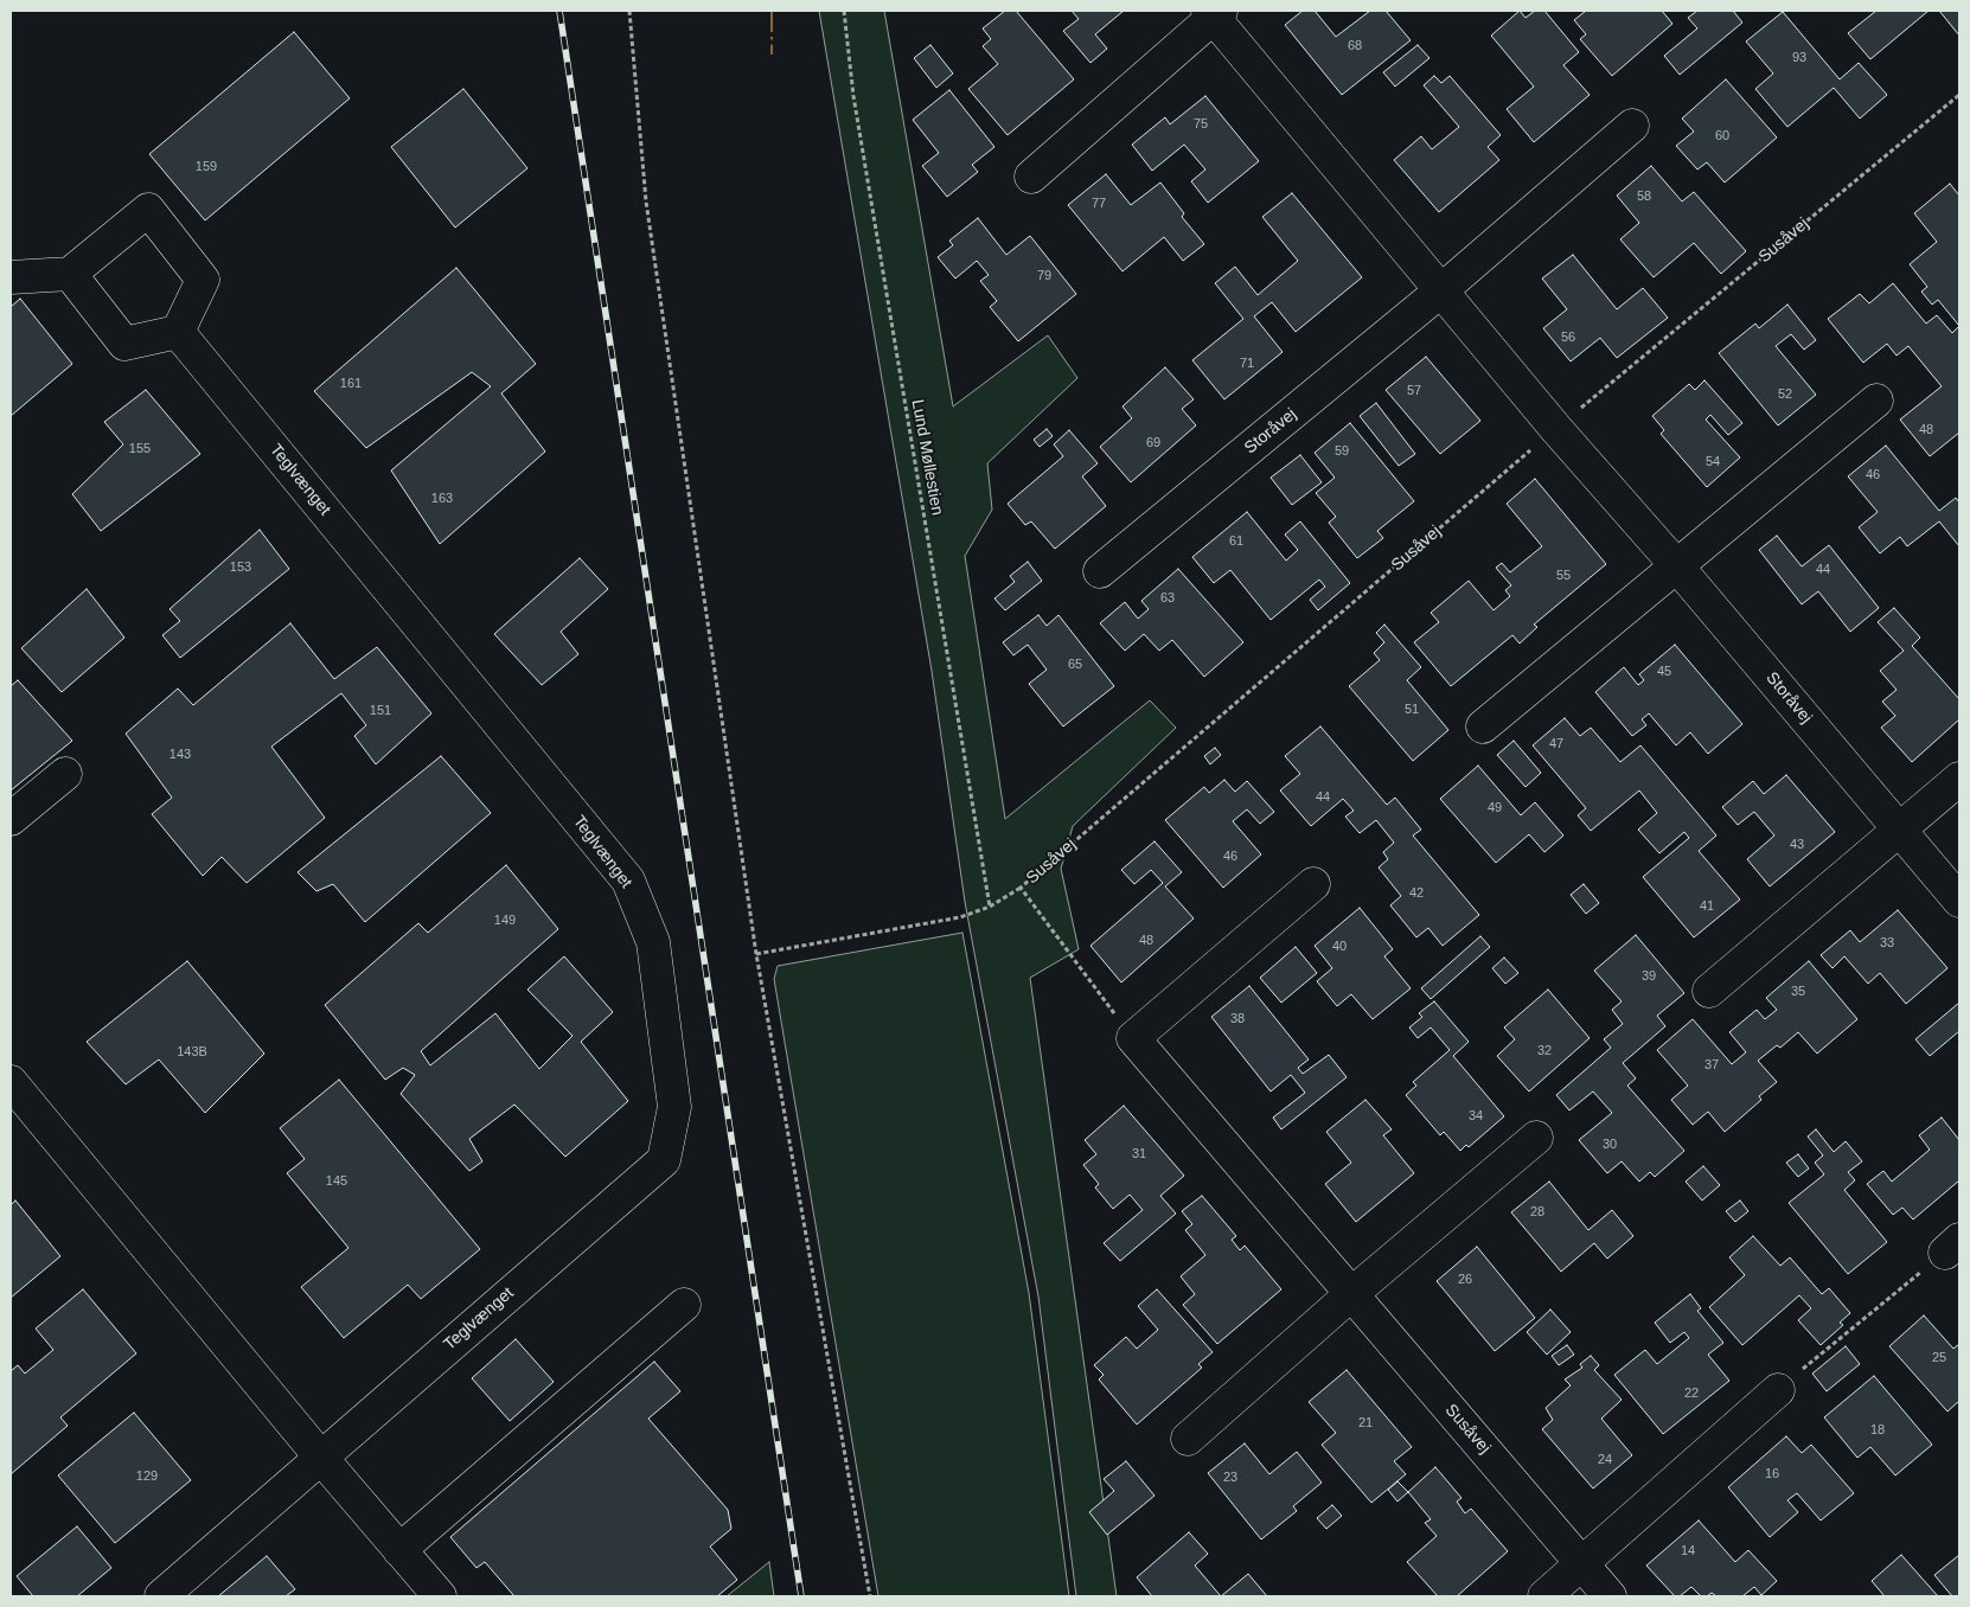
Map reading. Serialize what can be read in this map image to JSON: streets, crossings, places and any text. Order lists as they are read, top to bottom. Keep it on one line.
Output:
{"streets":{"street":["Susåvej","Storåvej","Teglvænget"],"path":["Lund Møllestien"]},"crossings":[["Susåvej","Storåvej"]],"house_numbers":["68","93","75","60","159","58","77","79","56","71","161","57","52","48","69","155","59","54","46","163","61","153","44","55","63","65","45","51","151","47","143","44","49","43","46","42","41","149","48","33","40","39","35","38","32","143B","37","34","30","31","145","28","26","25","22","21","18","24","16","129","23","14"]}
